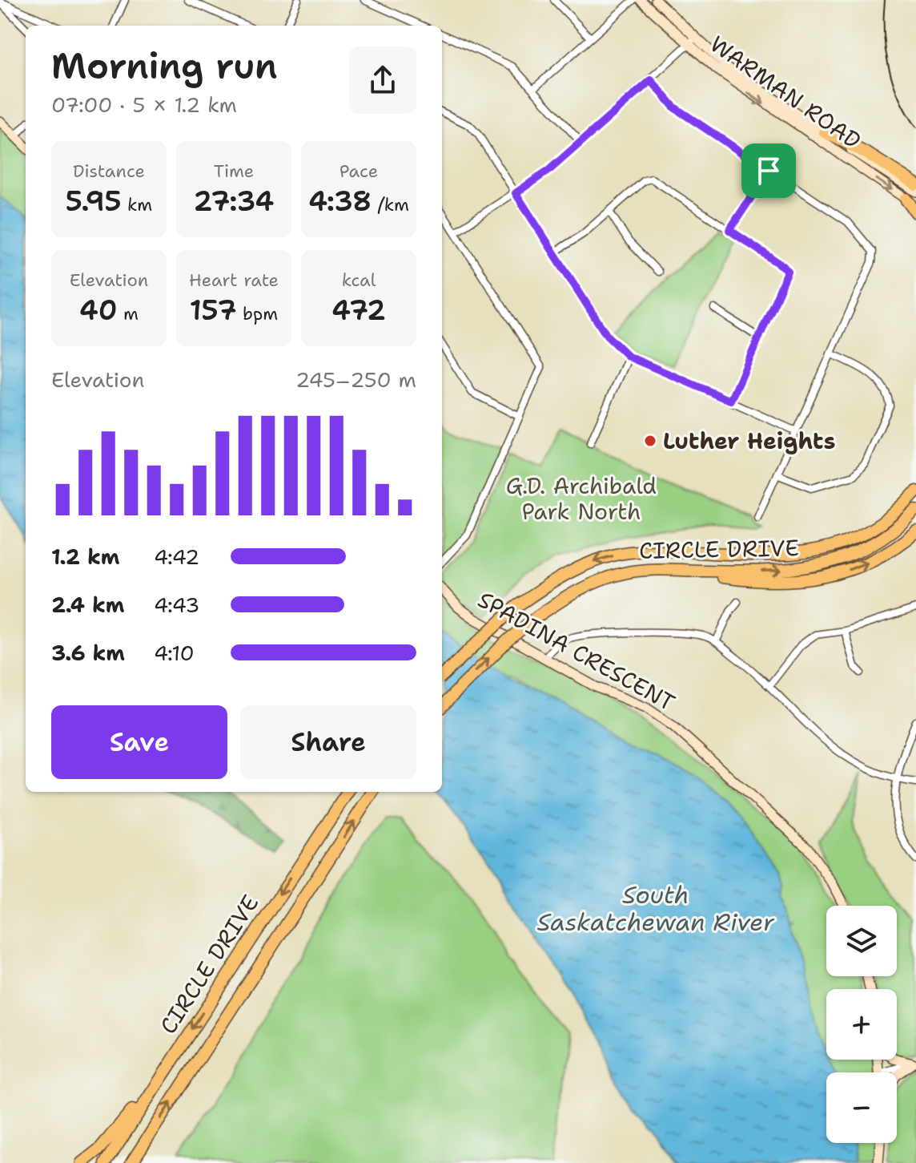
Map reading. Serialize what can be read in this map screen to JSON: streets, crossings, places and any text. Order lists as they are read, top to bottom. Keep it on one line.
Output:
{"streets":{"highway":["CIRCLE DRIVE"],"street":["WARMAN ROAD","SPADINA CRESCENT"]},"water":["South Saskatchewan River"],"parks":["G.D. Archibald Park North"],"places":["Luther Heights"],"page":{"heading":["Morning run","07:00 · 5 × 1.2 km"],"stats":[["Distance","5.95 km"],["Time","27:34"],["Pace","4:38 /km"],["Elevation","40 m"],["Heart rate","157 bpm"],["kcal","472"]],"chart":["Elevation","245–250 m"],"list":[{"name":"1.2 km","note":"4:42"},{"name":"2.4 km","note":"4:43"},{"name":"3.6 km","note":"4:10"}],"buttons":["Save","Share"],"map_buttons":["+","−"]}}
